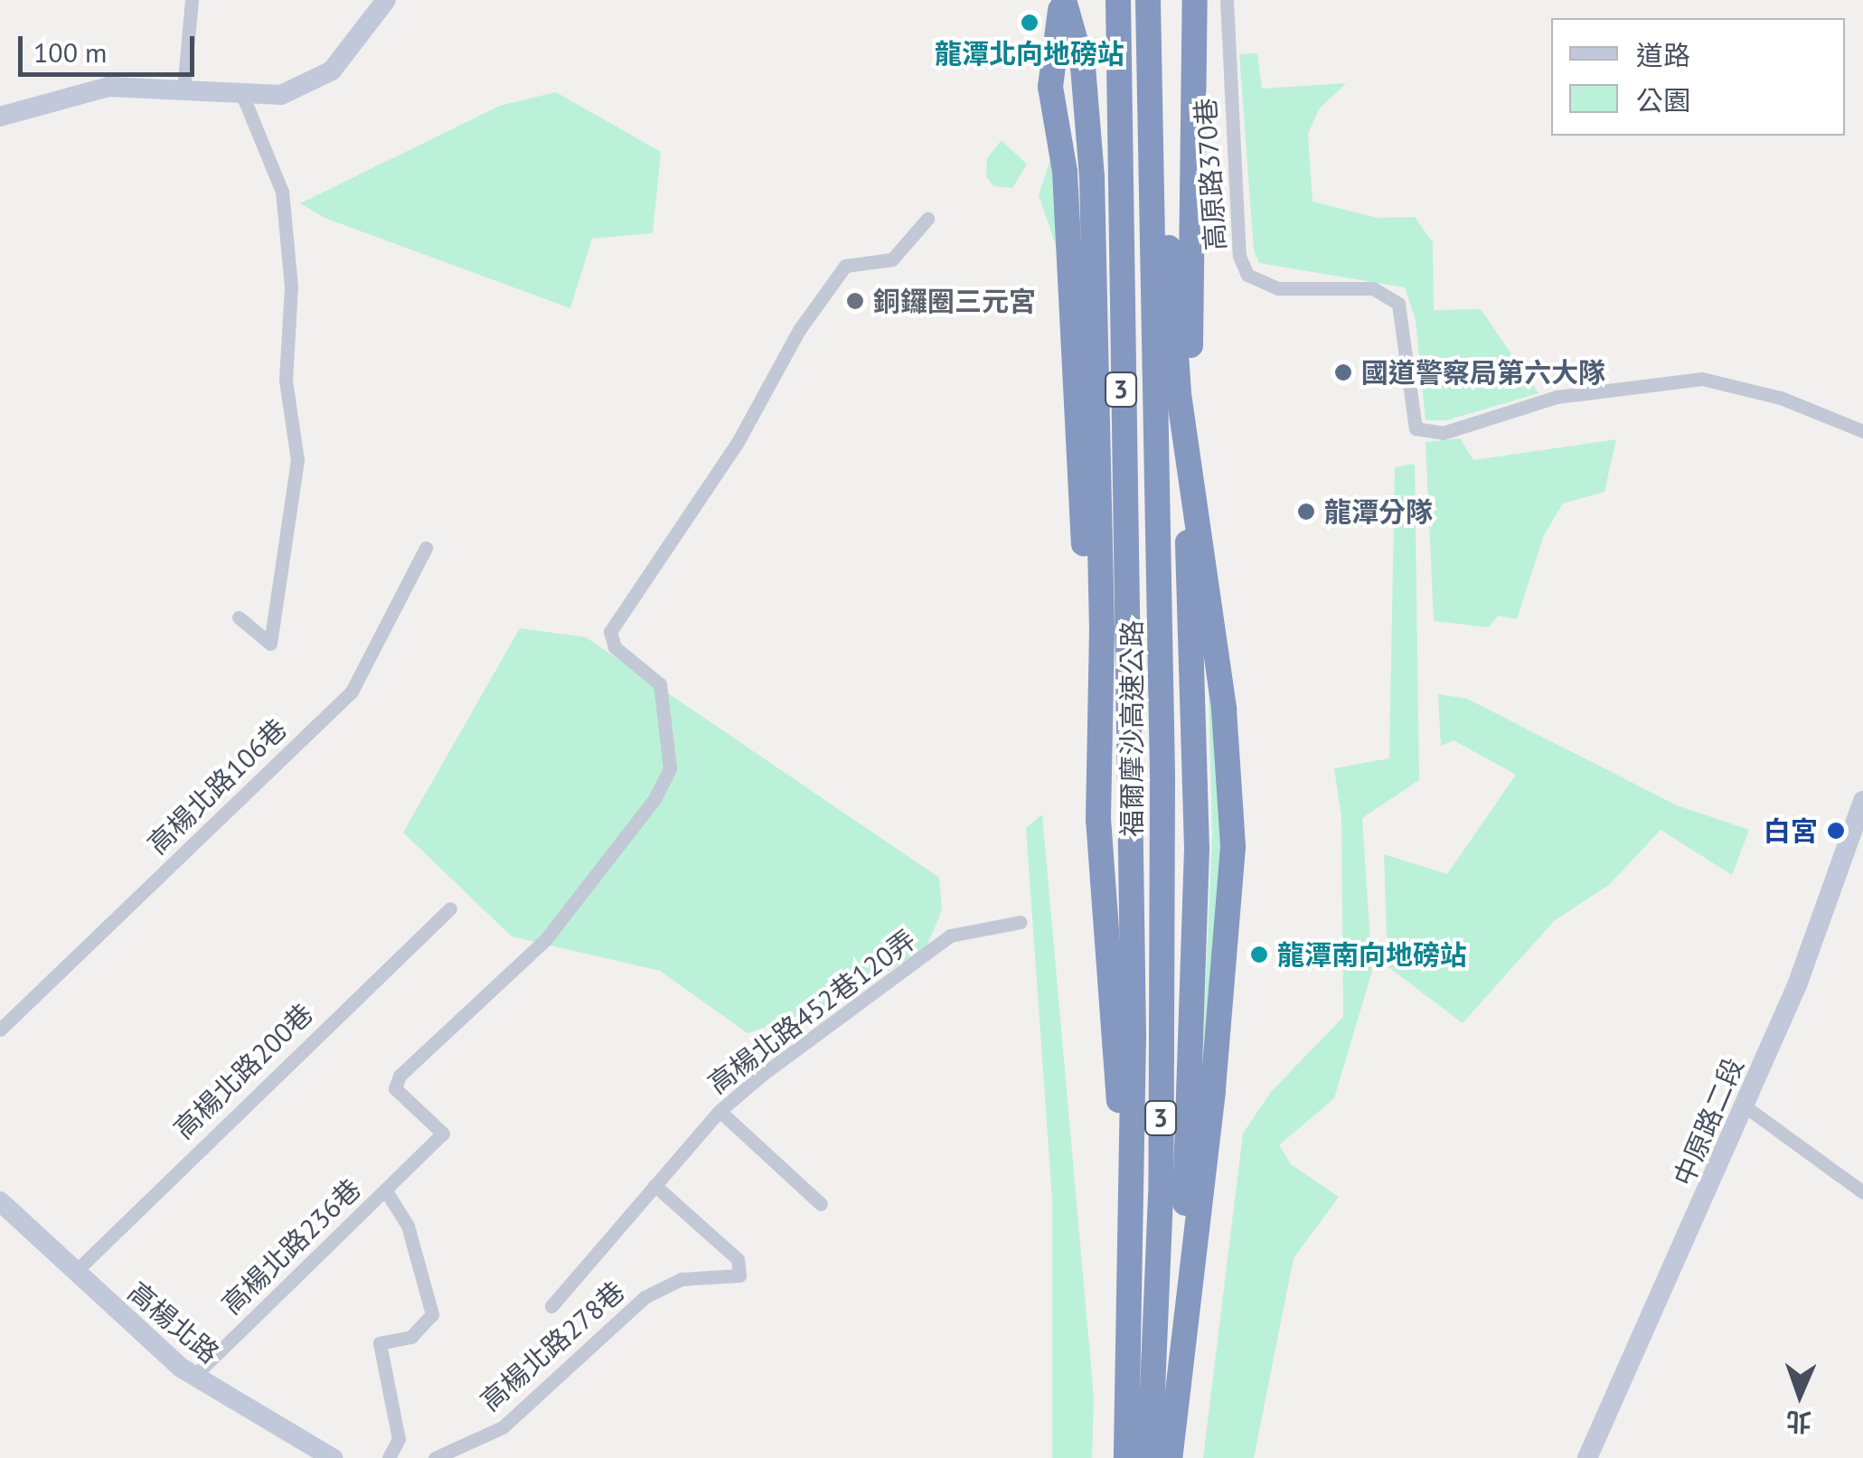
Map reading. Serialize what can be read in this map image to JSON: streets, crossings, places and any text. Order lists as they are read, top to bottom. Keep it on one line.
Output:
{"streets":{"highway":["3","福爾摩沙高速公路"],"street":["高原路370巷","高楊北路106巷","高楊北路452巷120弄","高楊北路200巷","中原路二段","高楊北路236巷","高楊北路","高楊北路278巷"]},"crossings":[["高楊北路452巷120弄","高楊北路278巷"],["高楊北路200巷","高楊北路"],["高楊北路236巷","高楊北路"]],"places":["龍潭北向地磅站","銅鑼圈三元宮","國道警察局第六大隊","龍潭分隊","白宮","龍潭南向地磅站"],"legend":["道路","公園"],"scale_bar":"100 m","north":"bottom"}
